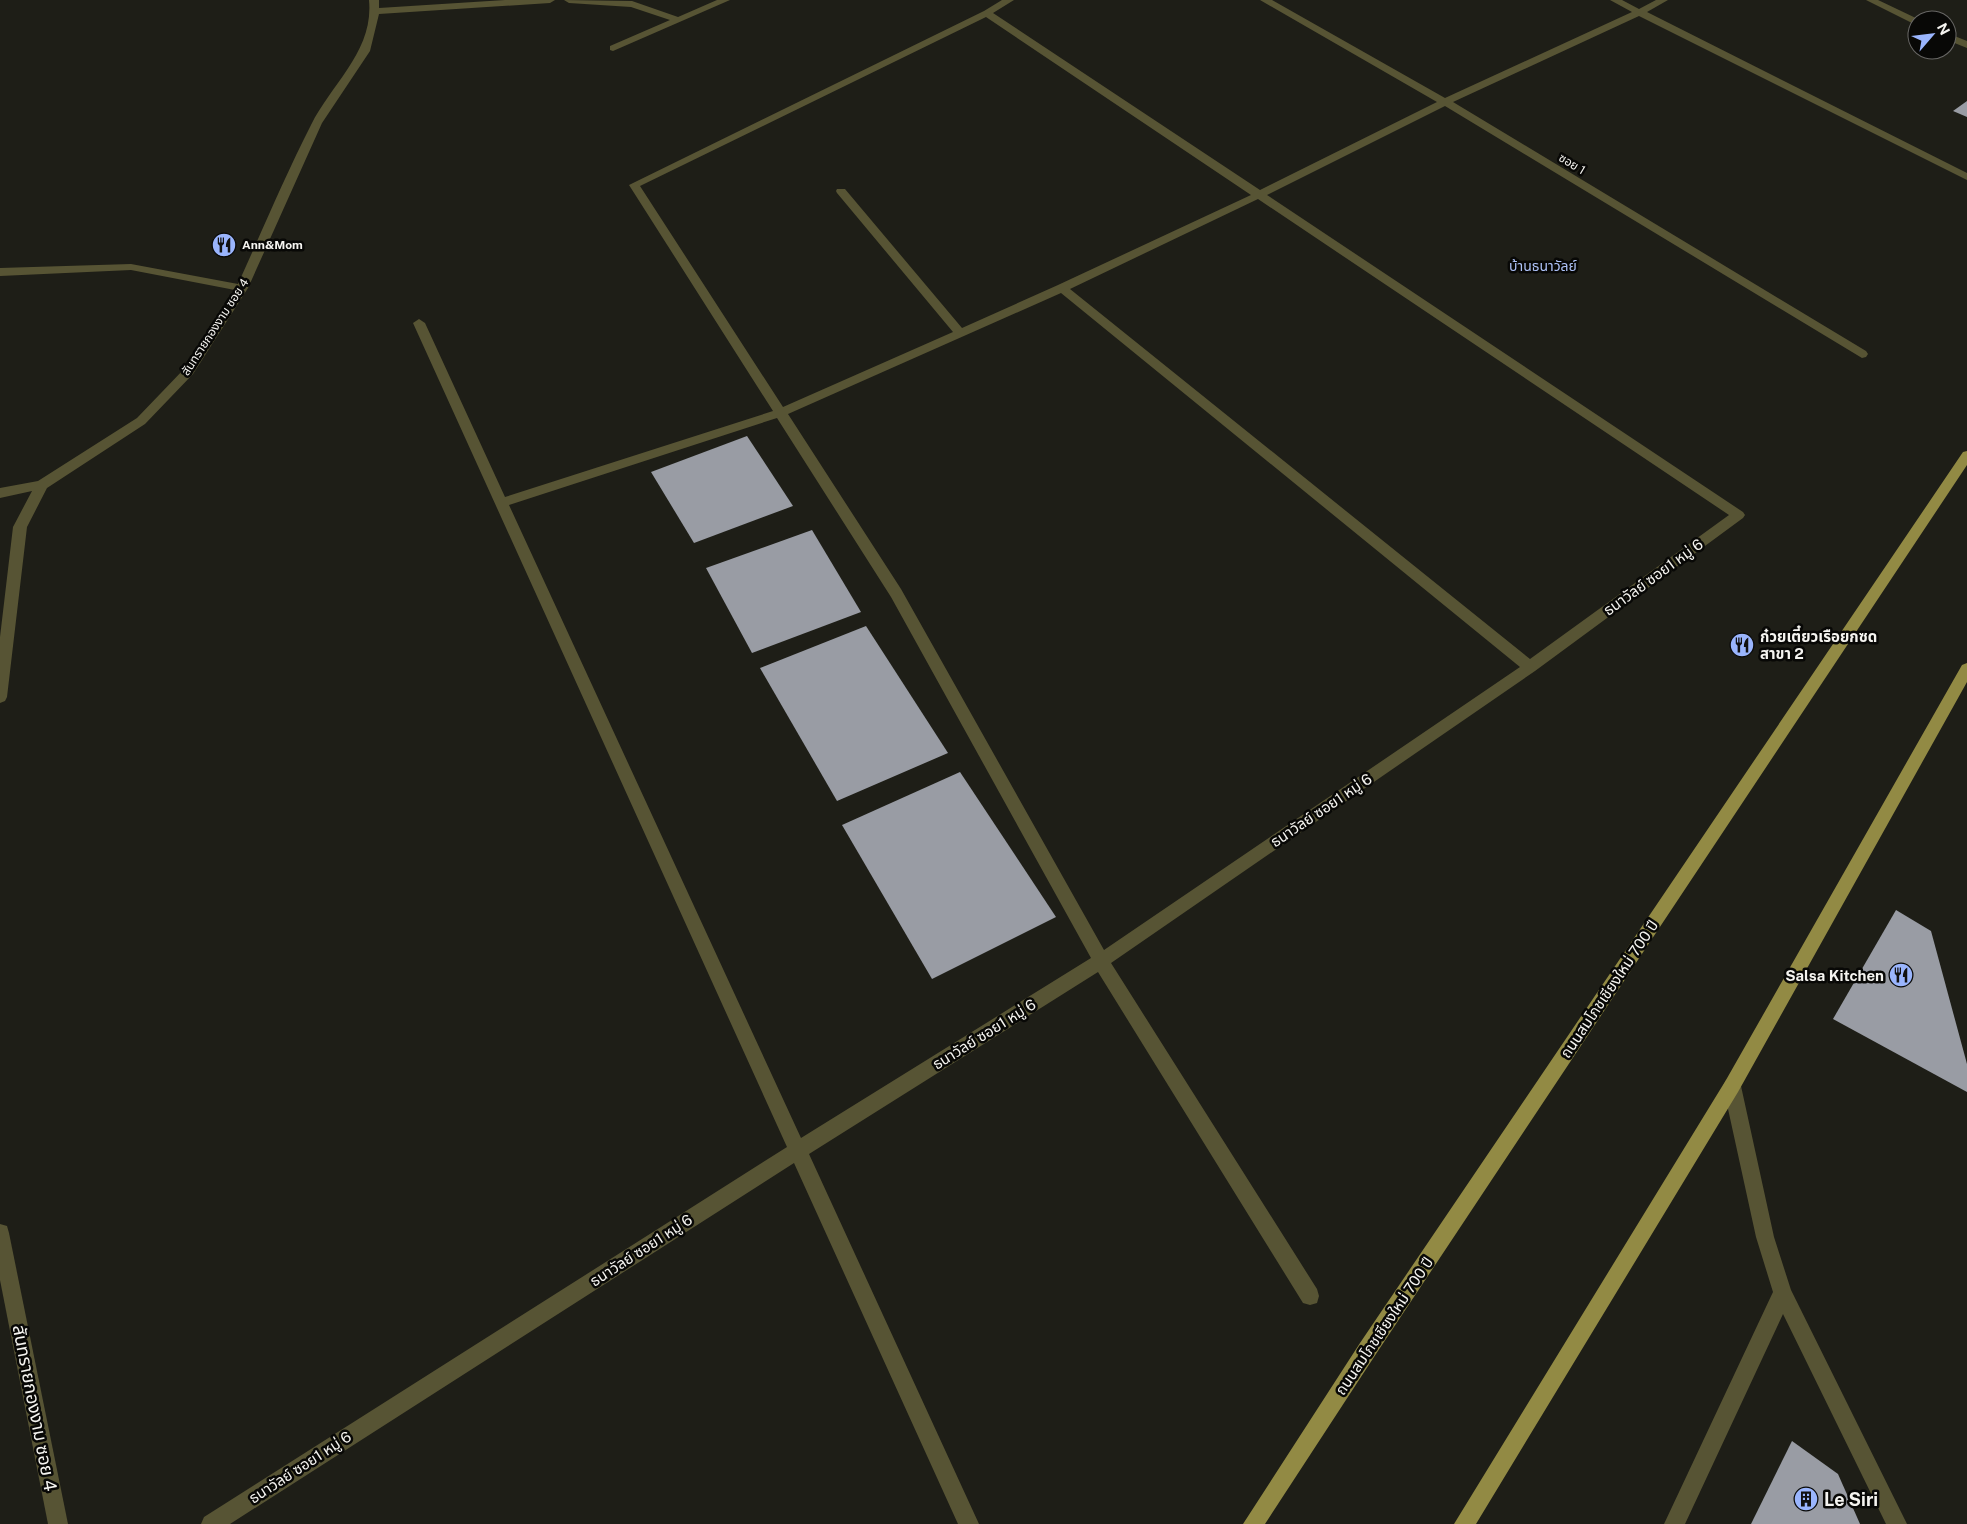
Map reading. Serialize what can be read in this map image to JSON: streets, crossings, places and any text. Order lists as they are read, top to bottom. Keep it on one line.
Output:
{"streets":{"main road":["ถนนสมโภชเชียงใหม่ 700 ปี"],"street":["ซอย 1","สันทรายกองงาม ซอย 4","ธนาวัลย์ ซอย1 หมู่ 6"]},"districts":["บ้านธนาวัลย์"],"places":{"restaurant":["Ann&Mom","ก๋วยเตี๋ยวเรือยกซด สาขา 2","Salsa Kitchen"],"building":["Le Siri"]},"north":"top right"}
